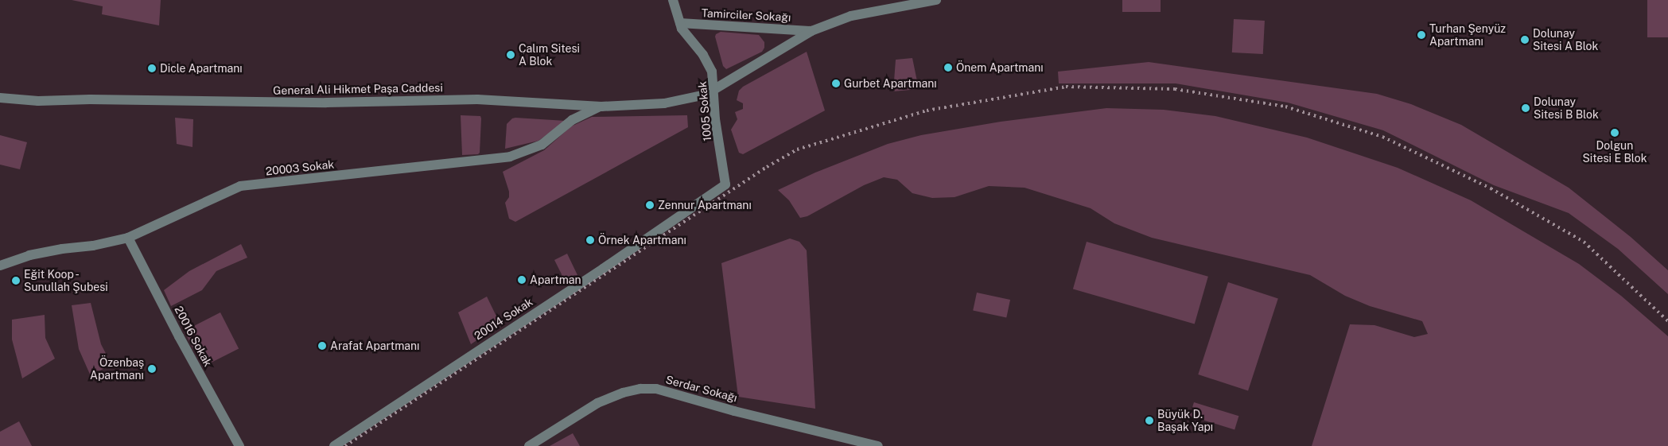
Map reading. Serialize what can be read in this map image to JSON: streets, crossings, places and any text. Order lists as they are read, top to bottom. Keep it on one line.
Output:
{"streets":{"street":["Tamirciler Sokağı","General Ali Hikmet Paşa Caddesi","1005 Sokak","20003 Sokak","20014 Sokak","20016 Sokak","Serdar Sokağı"]},"crossings":[["Tamirciler Sokağı","General Ali Hikmet Paşa Caddesi"],["Tamirciler Sokağı","1005 Sokak"],["General Ali Hikmet Paşa Caddesi","1005 Sokak"],["General Ali Hikmet Paşa Caddesi","20003 Sokak"],["1005 Sokak","20014 Sokak"],["20003 Sokak","20016 Sokak"]],"places":["Turhan Şenyüz Apartmanı","Dolunay Sitesi A Blok","Çalım Sitesi A Blok","Önem Apartmanı","Dicle Apartmanı","Gurbet Apartmanı","Dolunay Sitesi B Blok","Dolgun Sitesi E Blok","Zennur Apartmanı","Örnek Apartmanı","Apartman","Eğit Koop - Sunullah Şubesi","Arafat Apartmanı","Özenbaş Apartmanı","Büyük D. Başak Yapı"]}
